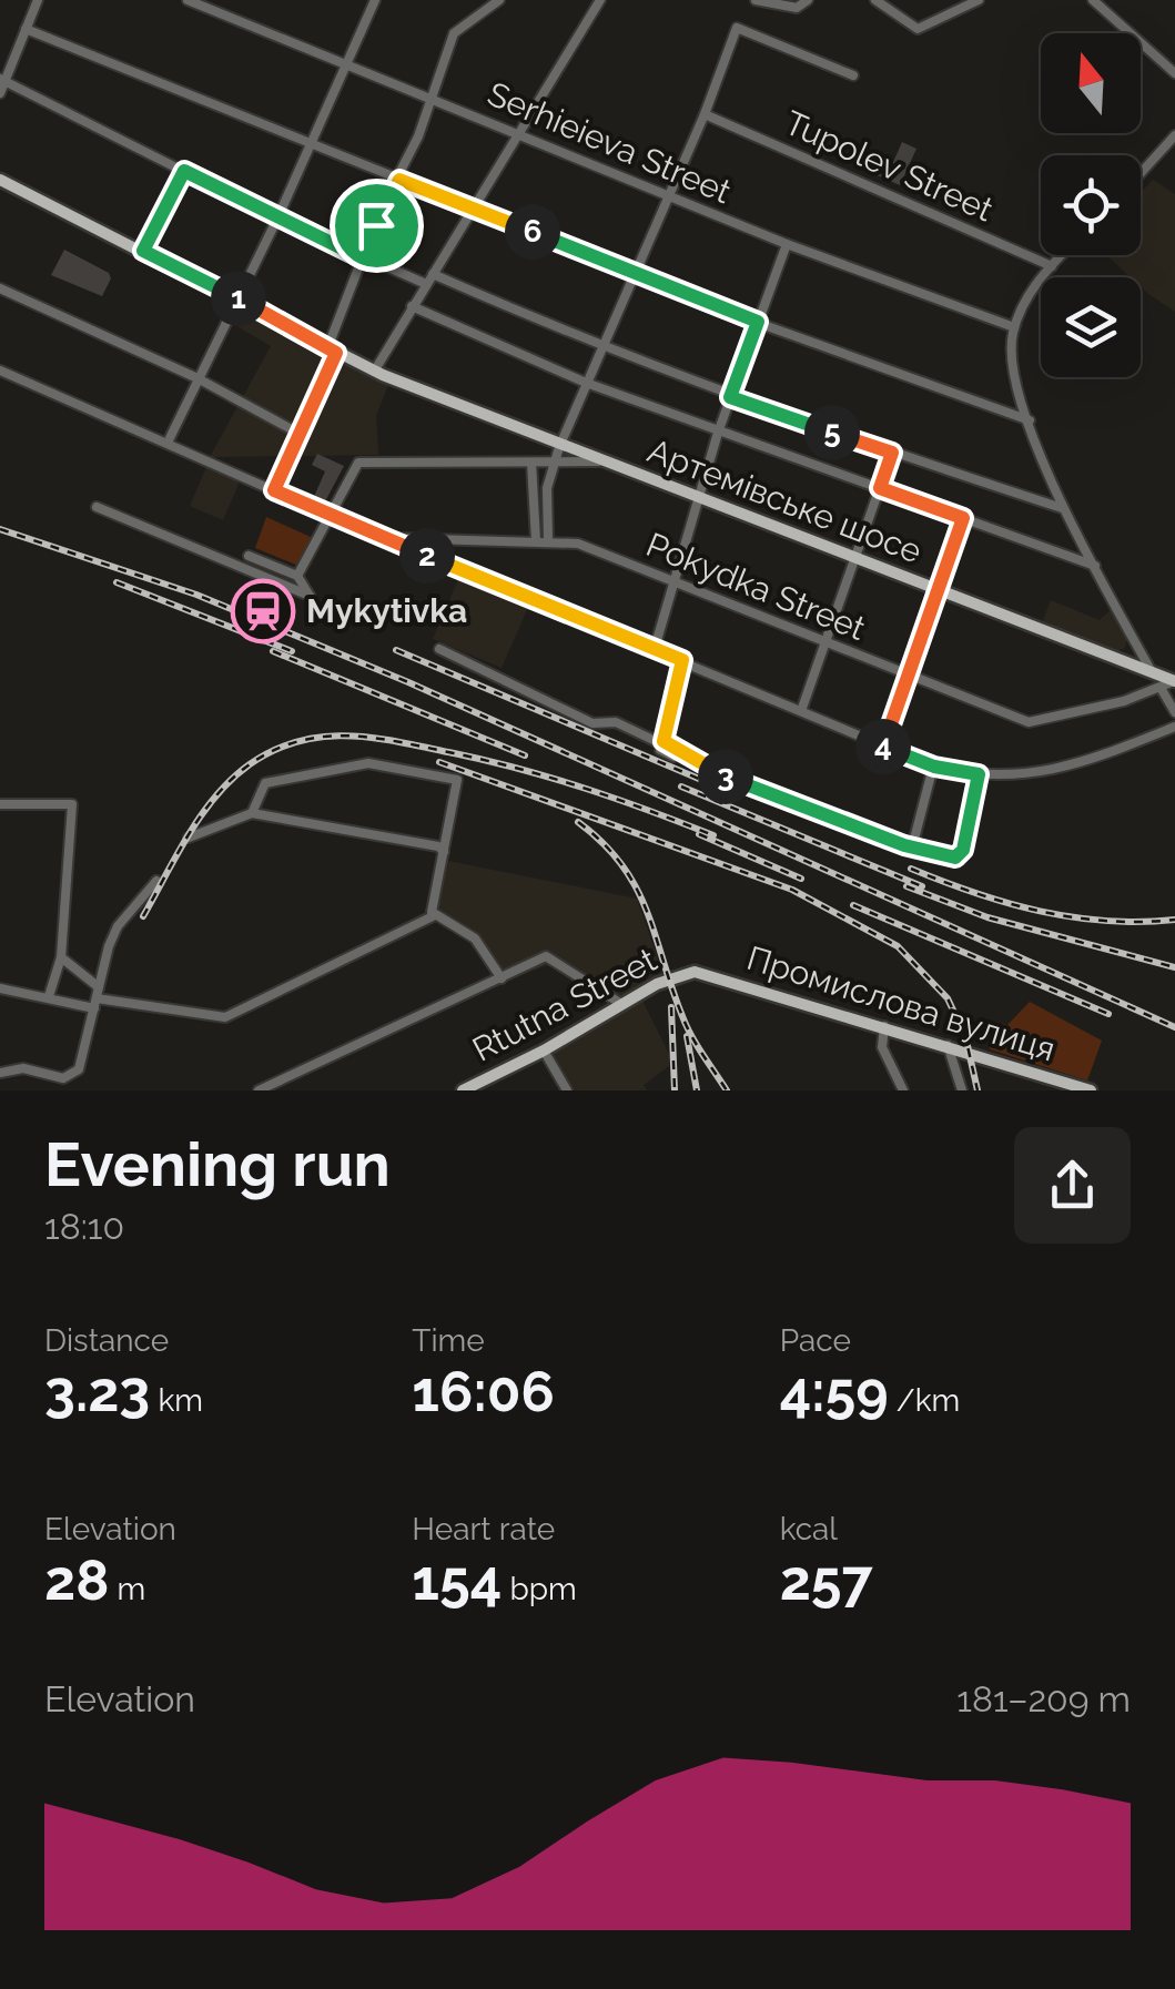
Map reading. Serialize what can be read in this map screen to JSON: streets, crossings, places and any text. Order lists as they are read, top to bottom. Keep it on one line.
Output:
{"streets":{"main road":["Артемівське шосе","Промислова вулиця","Rtutna Street"],"street":["Serhieieva Street","Tupolev Street","Pokydka Street"]},"crossings":[["Артемівське шосе","Pokydka Street"],["Промислова вулиця","Rtutna Street"]],"places":{"station":["Mykytivka"]},"north":"top","page":{"pins":["6","1","5","2","4","3"],"heading":["Evening run","18:10"],"stats":[["Distance","3.23 km"],["Time","16:06"],["Pace","4:59 /km"],["Elevation","28 m"],["Heart rate","154 bpm"],["kcal","257"]],"chart":["Elevation","181–209 m"]}}
